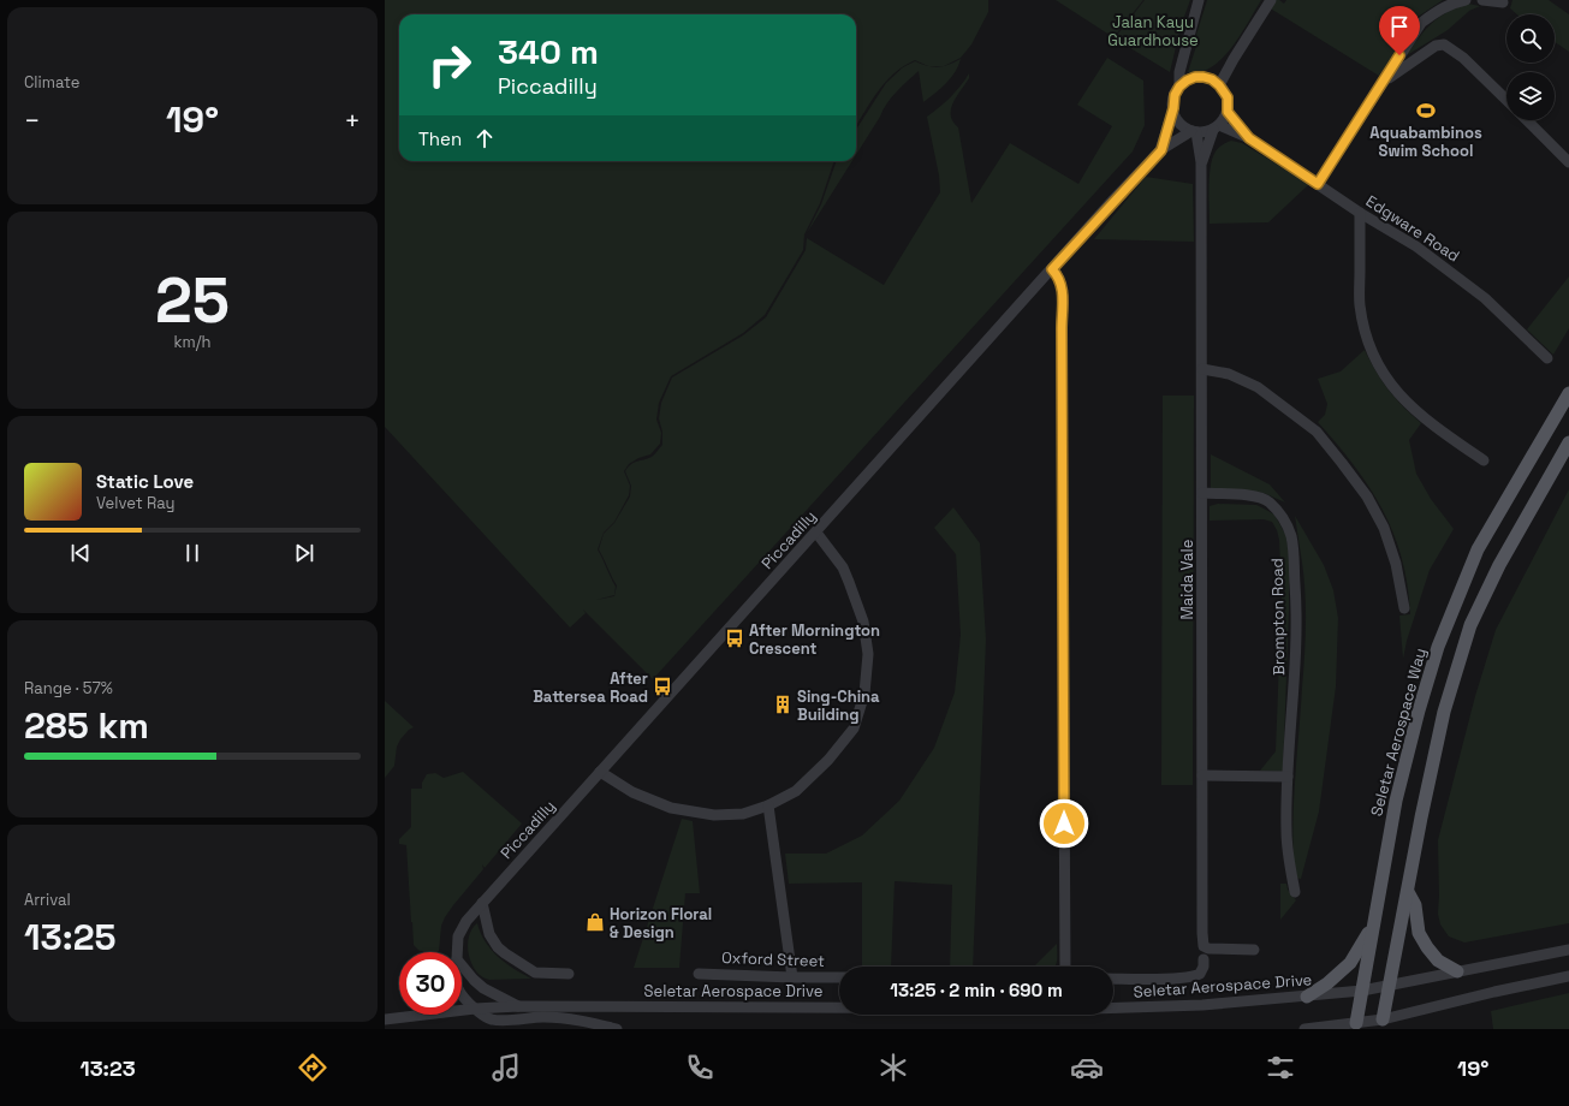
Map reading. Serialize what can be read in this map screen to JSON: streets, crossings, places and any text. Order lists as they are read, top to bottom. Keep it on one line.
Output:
{"streets":{"main road":["Seletar Aerospace Way"],"street":["Edgware Road","Piccadilly","Maida Vale","Brompton Road","Oxford Street","Seletar Aerospace Drive"]},"crossings":[["Edgware Road","Piccadilly"],["Edgware Road","Maida Vale"],["Piccadilly","Maida Vale"],["Piccadilly","Seletar Aerospace Drive"],["Maida Vale","Brompton Road"],["Seletar Aerospace Way","Seletar Aerospace Drive"]],"parks":["Jalan Kayu Guardhouse"],"places":{"sports":["Aquabambinos Swim School"],"bus stop":["After Mornington Crescent","After Battersea Road"],"building":["Sing-China Building"],"shop":["Horizon Floral & Design"]},"page":{"tile":["Climate",["25","km/h"],["Range · 57%","285 km"],["Arrival","13:25"]],"turn":["340 m","Piccadilly"],"heat":["−","19°","+"],"then":"Then","song":["Static Love","Velvet Ray"],"limit":"30","trip":"13:25 · 2 min · 690 m","tabs":["13:23","19°"]}}
